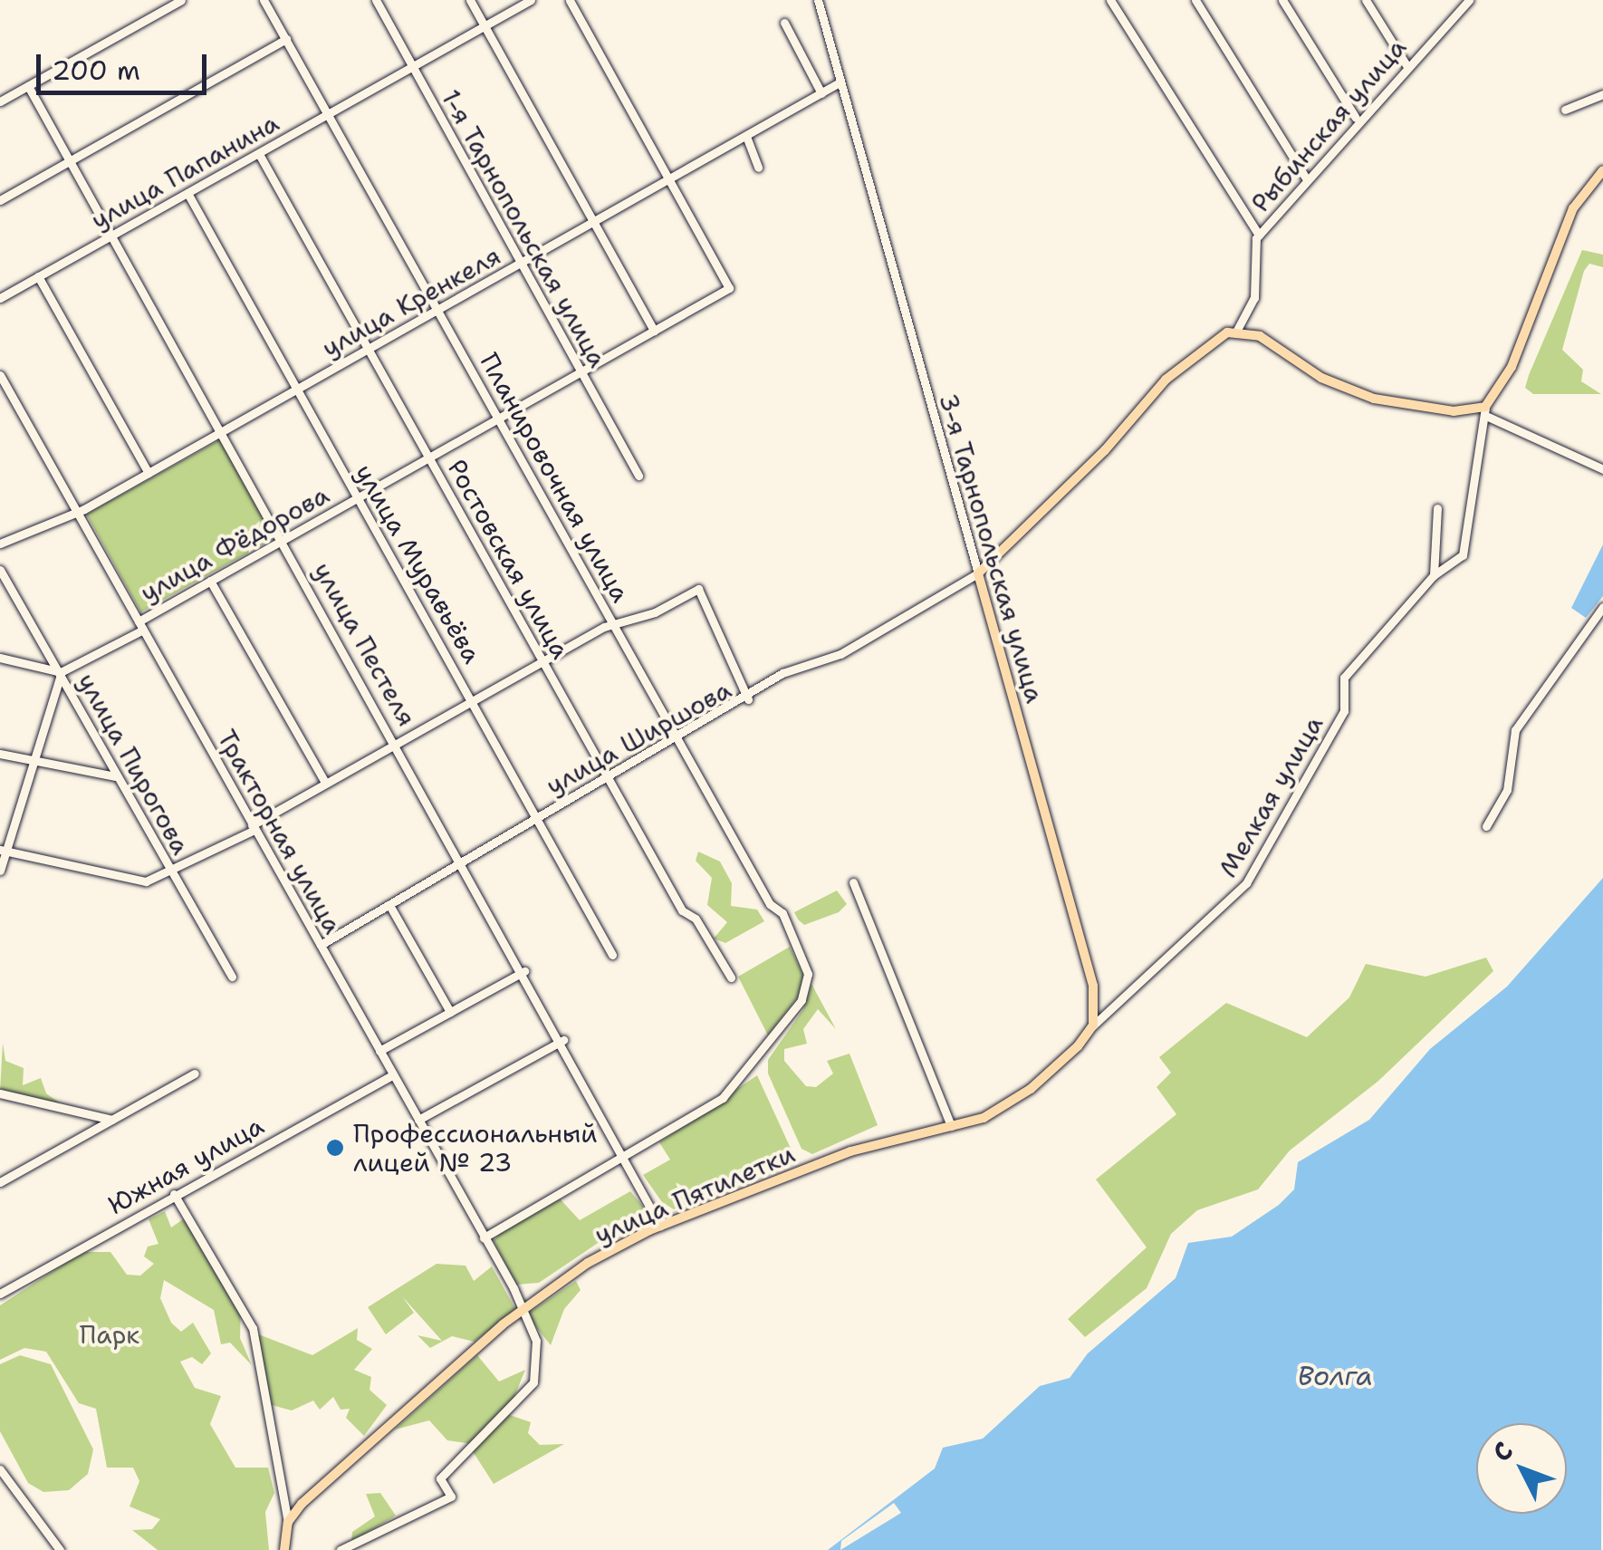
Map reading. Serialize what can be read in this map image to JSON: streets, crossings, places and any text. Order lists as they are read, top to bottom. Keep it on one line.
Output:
{"streets":{"main road":["3-я Тарнопольская улица","улица Пятилетки"],"street":["Рыбинская улица","улица Папанина","1-я Тарнопольская улица","улица Кренкеля","Планировочная улица","улица Фёдорова","Ростовская улица","улица Муравьёва","улица Пестеля","улица Ширшова","улица Пирогова","Мелкая улица","Тракторная улица","Южная улица"]},"crossings":[["улица Папанина","1-я Тарнопольская улица"],["улица Папанина","Планировочная улица"],["улица Папанина","Ростовская улица"],["улица Папанина","улица Муравьёва"],["улица Папанина","улица Пестеля"],["1-я Тарнопольская улица","улица Кренкеля"],["1-я Тарнопольская улица","улица Фёдорова"],["улица Кренкеля","Планировочная улица"],["улица Кренкеля","улица Фёдорова"],["улица Кренкеля","3-я Тарнопольская улица"],["улица Кренкеля","Ростовская улица"],["улица Кренкеля","улица Муравьёва"],["улица Кренкеля","улица Пестеля"],["улица Кренкеля","Тракторная улица"],["Планировочная улица","улица Фёдорова"],["Планировочная улица","улица Пестеля"],["Планировочная улица","улица Ширшова"],["улица Фёдорова","Ростовская улица"],["улица Фёдорова","улица Муравьёва"],["улица Фёдорова","улица Пестеля"],["улица Фёдорова","улица Пирогова"],["улица Фёдорова","Тракторная улица"],["3-я Тарнопольская улица","улица Ширшова"],["3-я Тарнопольская улица","Мелкая улица"],["3-я Тарнопольская улица","улица Пятилетки"],["Ростовская улица","улица Ширшова"],["улица Муравьёва","улица Ширшова"],["улица Пестеля","улица Ширшова"],["улица Пестеля","улица Пятилетки"],["улица Ширшова","Тракторная улица"],["Мелкая улица","улица Пятилетки"],["Тракторная улица","Южная улица"],["Тракторная улица","улица Пятилетки"]],"water":["Волга"],"parks":["Парк"],"places":["Профессиональный лицей № 23"],"scale_bar":"200 m","north":"top left"}
